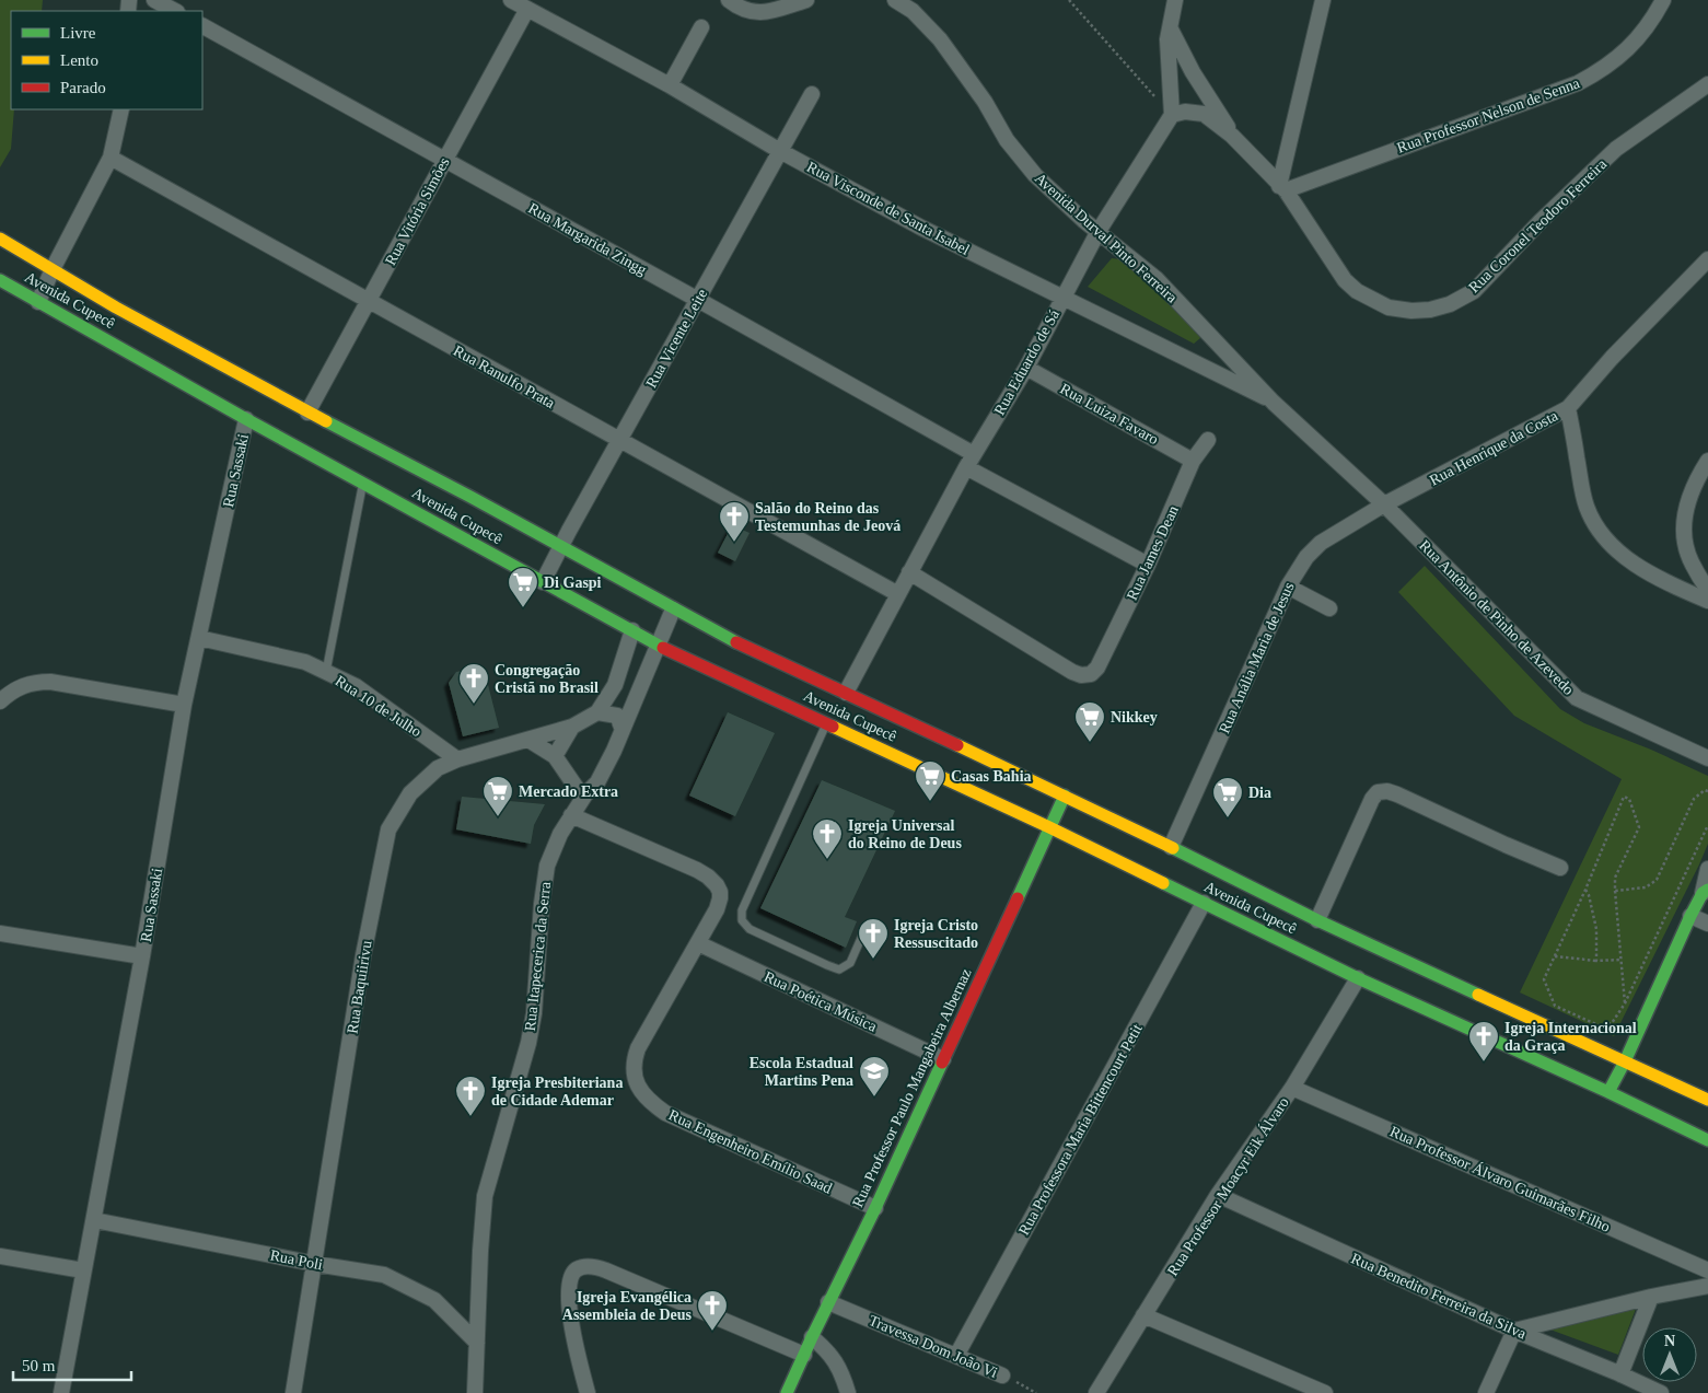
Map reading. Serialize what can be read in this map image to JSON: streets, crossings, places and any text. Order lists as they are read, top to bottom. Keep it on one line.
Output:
{"streets":{"main road":["Avenida Cupecê","Rua Professor Paulo Mangabeira Albernaz"],"street":["Rua Professor Nelson de Senna","Rua Visconde de Santa Isabel","Rua Vitória Simões","Rua Coronel Teodoro Ferreira","Avenida Durval Pinto Ferreira","Rua Margarida Zingg","Rua Vicente Leite","Rua Eduardo de Sá","Rua Ranulfo Prata","Rua Luiza Favaro","Rua Henrique da Costa","Rua Sassaki","Rua James Dean","Rua Antônio de Pinho de Azevedo","Rua Anália Maria de Jesus","Rua 10 de Julho","Rua Itapecerica da Serra","Rua Baquiirivu","Rua Poética Música","Rua Professora Maria Bittencourt Petit","Rua Engenheiro Emílio Saad","Rua Professor Álvaro Guimarães Filho","Rua Professor Moacyr Eik Álvaro","Rua Poli","Rua Benedito Ferreira da Silva","Travessa Dom João Vi"]},"crossings":[["Rua Professor Nelson de Senna","Rua Coronel Teodoro Ferreira"],["Rua Visconde de Santa Isabel","Rua Vitória Simões"],["Rua Visconde de Santa Isabel","Avenida Durval Pinto Ferreira"],["Rua Visconde de Santa Isabel","Rua Vicente Leite"],["Rua Visconde de Santa Isabel","Rua Eduardo de Sá"],["Rua Vitória Simões","Rua Margarida Zingg"],["Rua Vitória Simões","Avenida Cupecê"],["Rua Vitória Simões","Rua Ranulfo Prata"],["Rua Coronel Teodoro Ferreira","Rua Eduardo de Sá"],["Avenida Durval Pinto Ferreira","Rua Eduardo de Sá"],["Avenida Durval Pinto Ferreira","Rua Henrique da Costa"],["Avenida Durval Pinto Ferreira","Rua Antônio de Pinho de Azevedo"],["Avenida Durval Pinto Ferreira","Rua Anália Maria de Jesus"],["Rua Margarida Zingg","Rua Vicente Leite"],["Rua Margarida Zingg","Rua Eduardo de Sá"],["Rua Margarida Zingg","Rua James Dean"],["Avenida Cupecê","Rua Vicente Leite"],["Avenida Cupecê","Rua Eduardo de Sá"],["Avenida Cupecê","Rua Sassaki"],["Avenida Cupecê","Rua Anália Maria de Jesus"],["Avenida Cupecê","Rua Itapecerica da Serra"],["Avenida Cupecê","Rua Baquiirivu"],["Avenida Cupecê","Rua Professor Paulo Mangabeira Albernaz"],["Avenida Cupecê","Rua Professora Maria Bittencourt Petit"],["Avenida Cupecê","Rua Professor Moacyr Eik Álvaro"],["Rua Vicente Leite","Rua Ranulfo Prata"],["Rua Eduardo de Sá","Rua Ranulfo Prata"],["Rua Eduardo de Sá","Rua Luiza Favaro"],["Rua Eduardo de Sá","Rua James Dean"],["Rua Luiza Favaro","Rua James Dean"],["Rua Henrique da Costa","Rua Antônio de Pinho de Azevedo"],["Rua Henrique da Costa","Rua Anália Maria de Jesus"],["Rua Sassaki","Rua 10 de Julho"],["Rua Sassaki","Rua Poli"],["Rua Antônio de Pinho de Azevedo","Rua Anália Maria de Jesus"],["Rua 10 de Julho","Rua Baquiirivu"],["Rua Itapecerica da Serra","Rua Poli"],["Rua Baquiirivu","Rua Poli"],["Rua Poética Música","Rua Professor Paulo Mangabeira Albernaz"],["Rua Poética Música","Rua Engenheiro Emílio Saad"],["Rua Professor Paulo Mangabeira Albernaz","Rua Engenheiro Emílio Saad"],["Rua Professor Paulo Mangabeira Albernaz","Travessa Dom João Vi"],["Rua Professora Maria Bittencourt Petit","Travessa Dom João Vi"],["Rua Professor Álvaro Guimarães Filho","Rua Professor Moacyr Eik Álvaro"],["Rua Professor Moacyr Eik Álvaro","Rua Benedito Ferreira da Silva"]],"places":{"church":["Salão do Reino das Testemunhas de Jeová","Congregação Cristã no Brasil","Igreja Universal do Reino de Deus","Igreja Cristo Ressuscitado","Igreja Internacional da Graça","Igreja Presbiteriana de Cidade Ademar","Igreja Evangélica Assembleia de Deus"],"supermarket":["Di Gaspi","Nikkey","Casas Bahia","Mercado Extra","Dia"],"school or university":["Escola Estadual Martins Pena"]},"legend":["Livre","Lento","Parado"],"scale_bar":"50 m","north":"top"}
